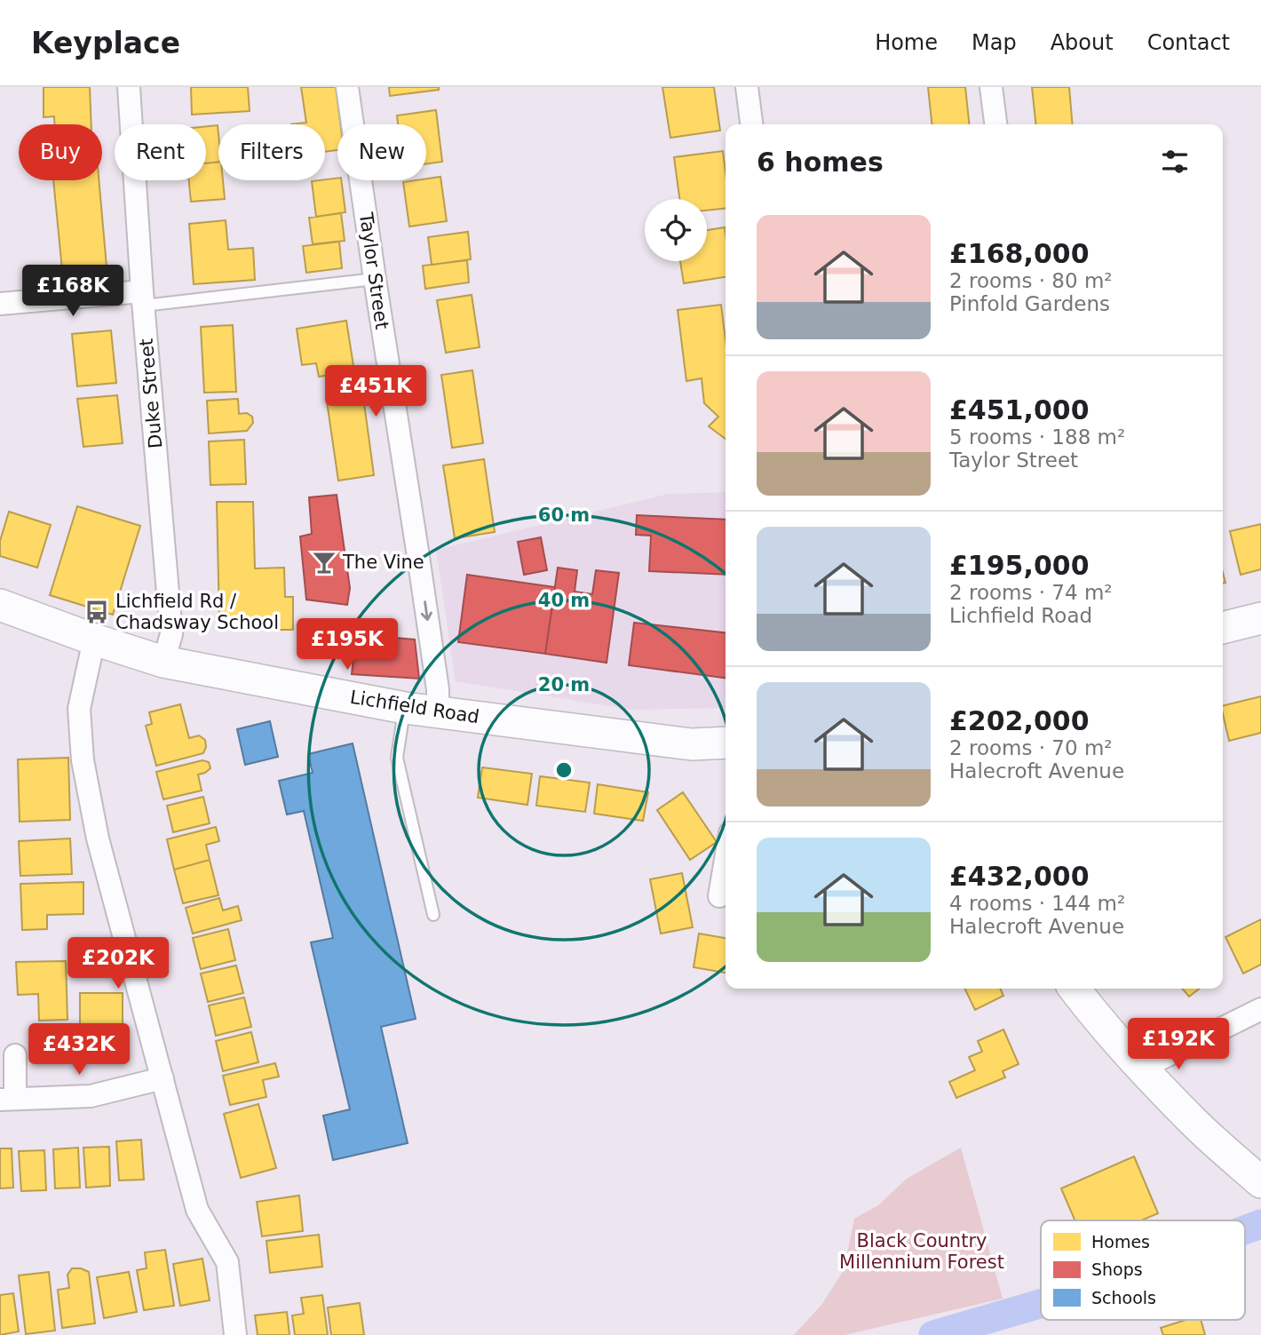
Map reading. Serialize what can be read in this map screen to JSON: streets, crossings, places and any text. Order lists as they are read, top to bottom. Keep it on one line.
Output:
{"streets":{"street":["Taylor Street","Duke Street","Lichfield Road"]},"crossings":[["Taylor Street","Lichfield Road"],["Duke Street","Lichfield Road"]],"one_way":["Taylor Street"],"parks":["Black Country Millennium Forest"],"places":{"bar":["The Vine"],"bus stop":["Lichfield Rd / Chadsway School"]},"legend":["Homes","Shops","Schools"],"page":{"header":"Keyplace","nav":["Home","Map","About","Contact"],"chip":["Buy","Rent","Filters","New"],"heading":"6 homes","list":[{"name":"£168,000","note":"2 rooms · 80 m² · Pinfold Gardens"},{"name":"£451,000","note":"5 rooms · 188 m² · Taylor Street"},{"name":"£195,000","note":"2 rooms · 74 m² · Lichfield Road"},{"name":"£202,000","note":"2 rooms · 70 m² · Halecroft Avenue"},{"name":"£432,000","note":"4 rooms · 144 m² · Halecroft Avenue"}],"price":["£168K","£451K","£195K","£202K","£192K","£432K"]},"rings":["60 m","40 m","20 m"]}
